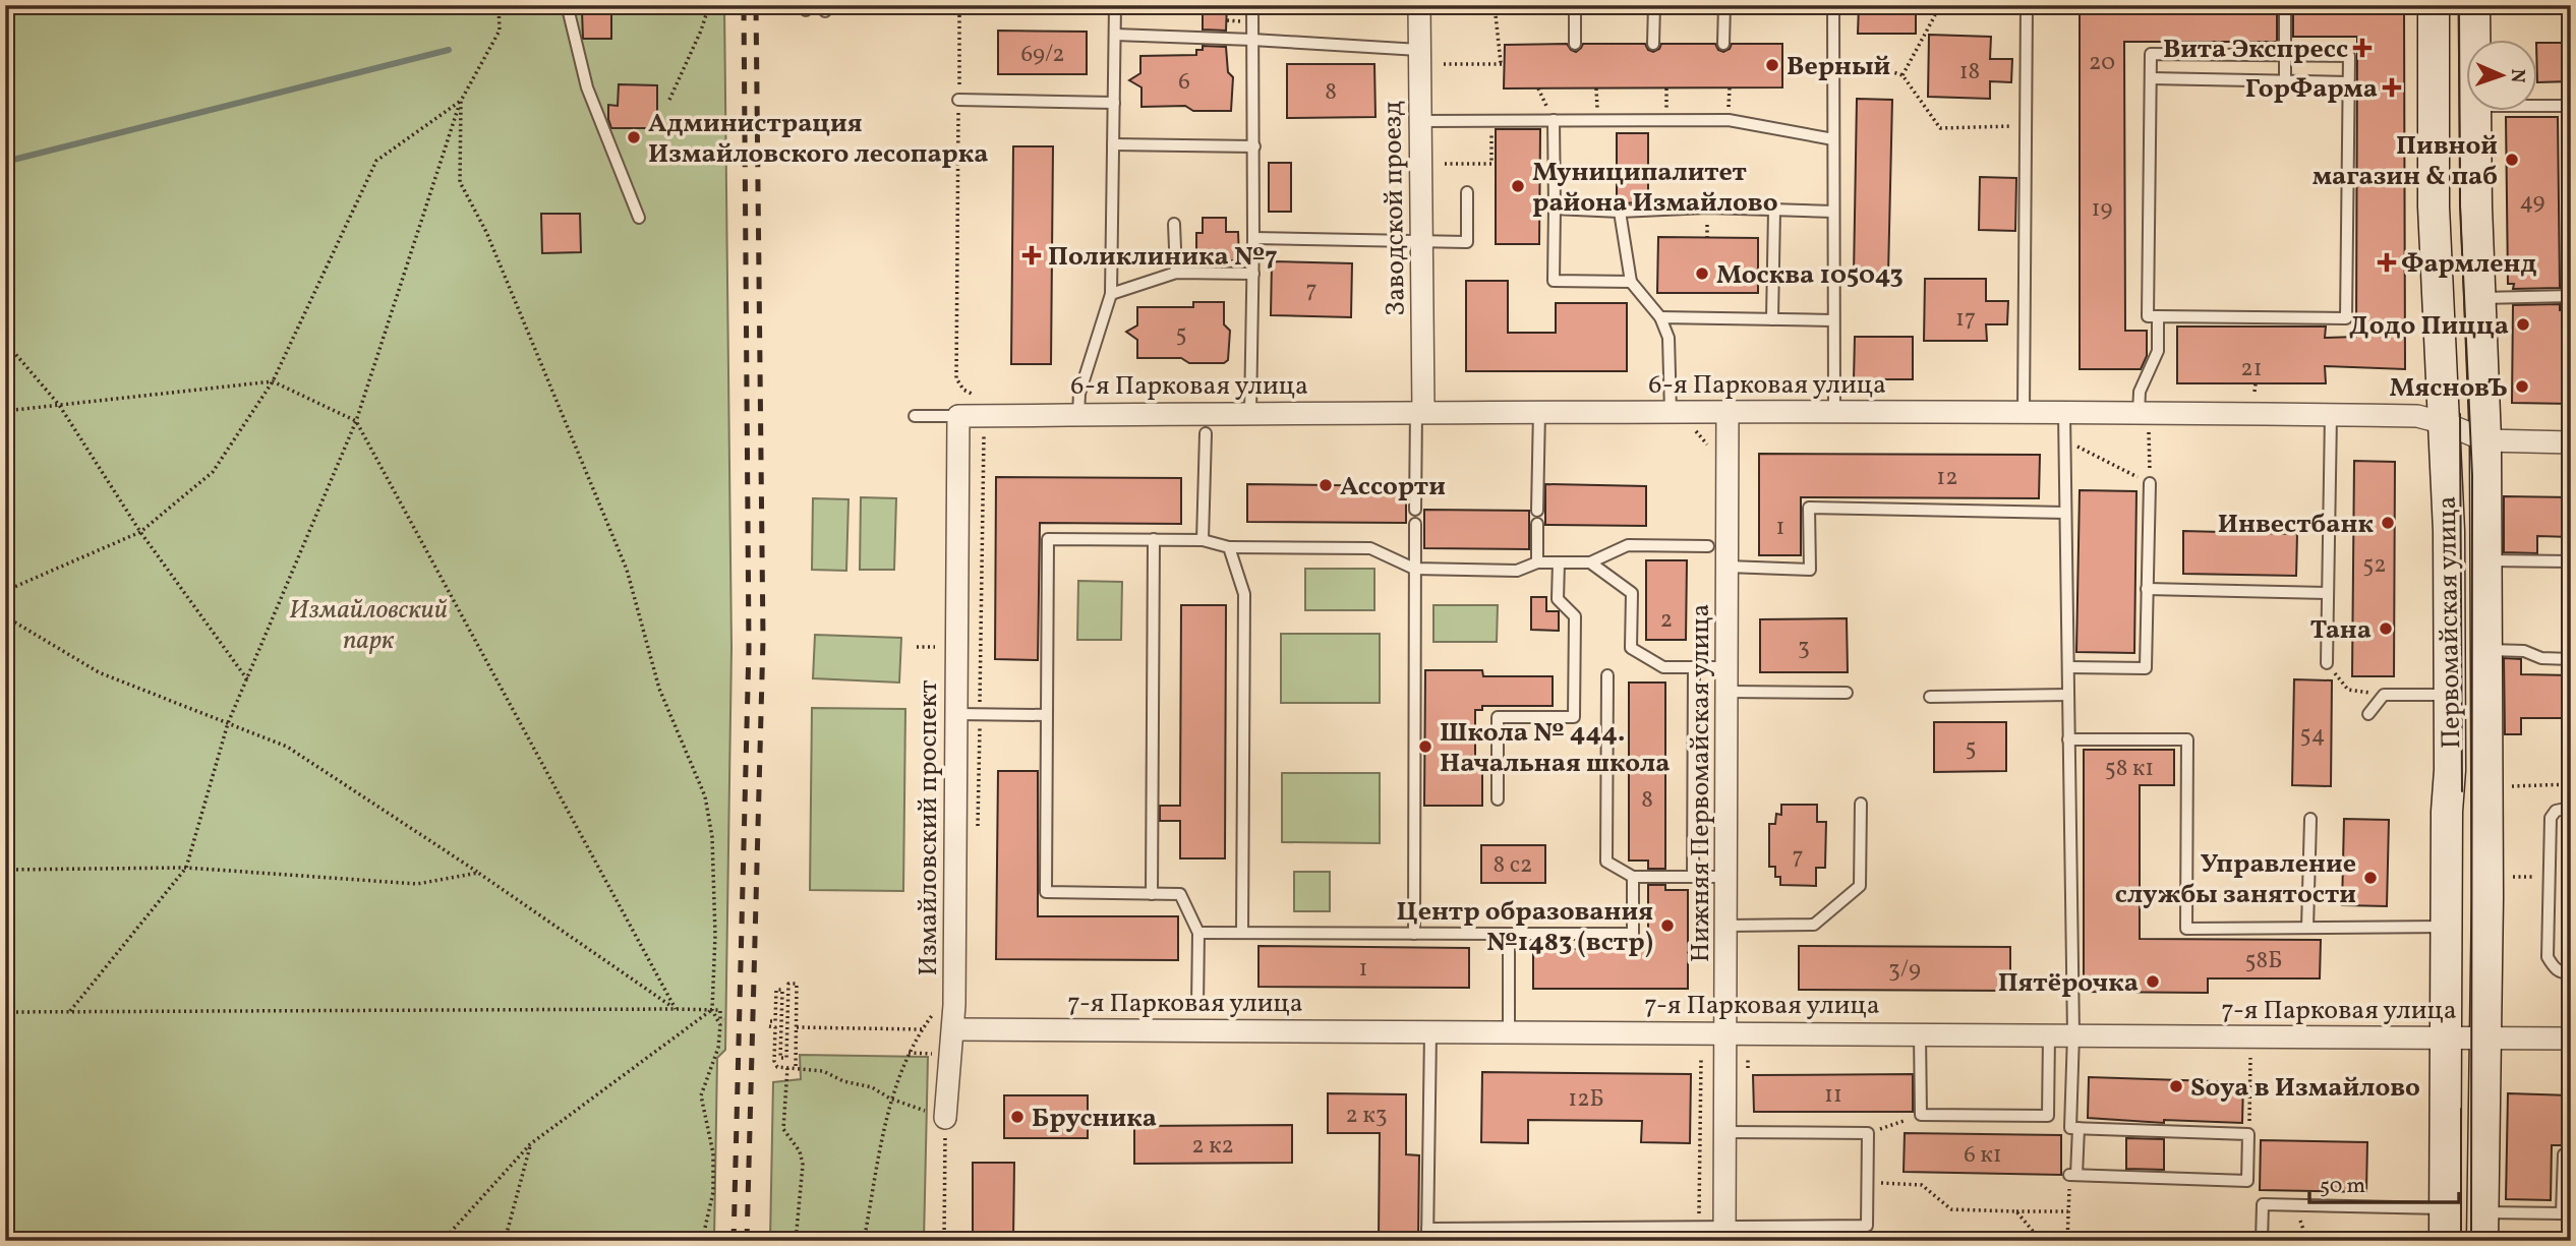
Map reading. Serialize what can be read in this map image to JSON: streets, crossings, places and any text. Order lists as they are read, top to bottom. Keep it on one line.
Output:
{"streets":{"main road":["Первомайская улица"],"street":["Заводской проезд","6-я Парковая улица","Нижняя Первомайская улица","Измайловский проспект","7-я Парковая улица"]},"crossings":[["Заводской проезд","6-я Парковая улица"],["6-я Парковая улица","Первомайская улица"],["6-я Парковая улица","Нижняя Первомайская улица"],["6-я Парковая улица","Измайловский проспект"],["Первомайская улица","7-я Парковая улица"],["Нижняя Первомайская улица","7-я Парковая улица"],["Измайловский проспект","7-я Парковая улица"]],"parks":["Измайловский парк"],"places":{"health":["Вита Экспресс","ГорФарма","Поликлиника №7","Фармленд"],"other":["Верный","Администрация Измайловского лесопарка","Пивной магазин & паб","Муниципалитет района Измайлово","Москва 105043","Додо Пицца","МясновЪ","Ассорти","Инвестбанк","Тана","Школа № 444. Начальная школа","Управление cлужбы занятости","Центр образования №1483 (встр)","Пятёрочка","Soya в Измайлово","Брусника"]},"house_numbers":["69/2","20","18","6","8","49","19","7","17","5","21","12","1","52","2","3","54","5","58 к1","8","7","8 с2","58Б","1","3/9","11","12Б","2 к3","2 к2","6 к1"],"scale_bar":"50 m","north":"right"}
